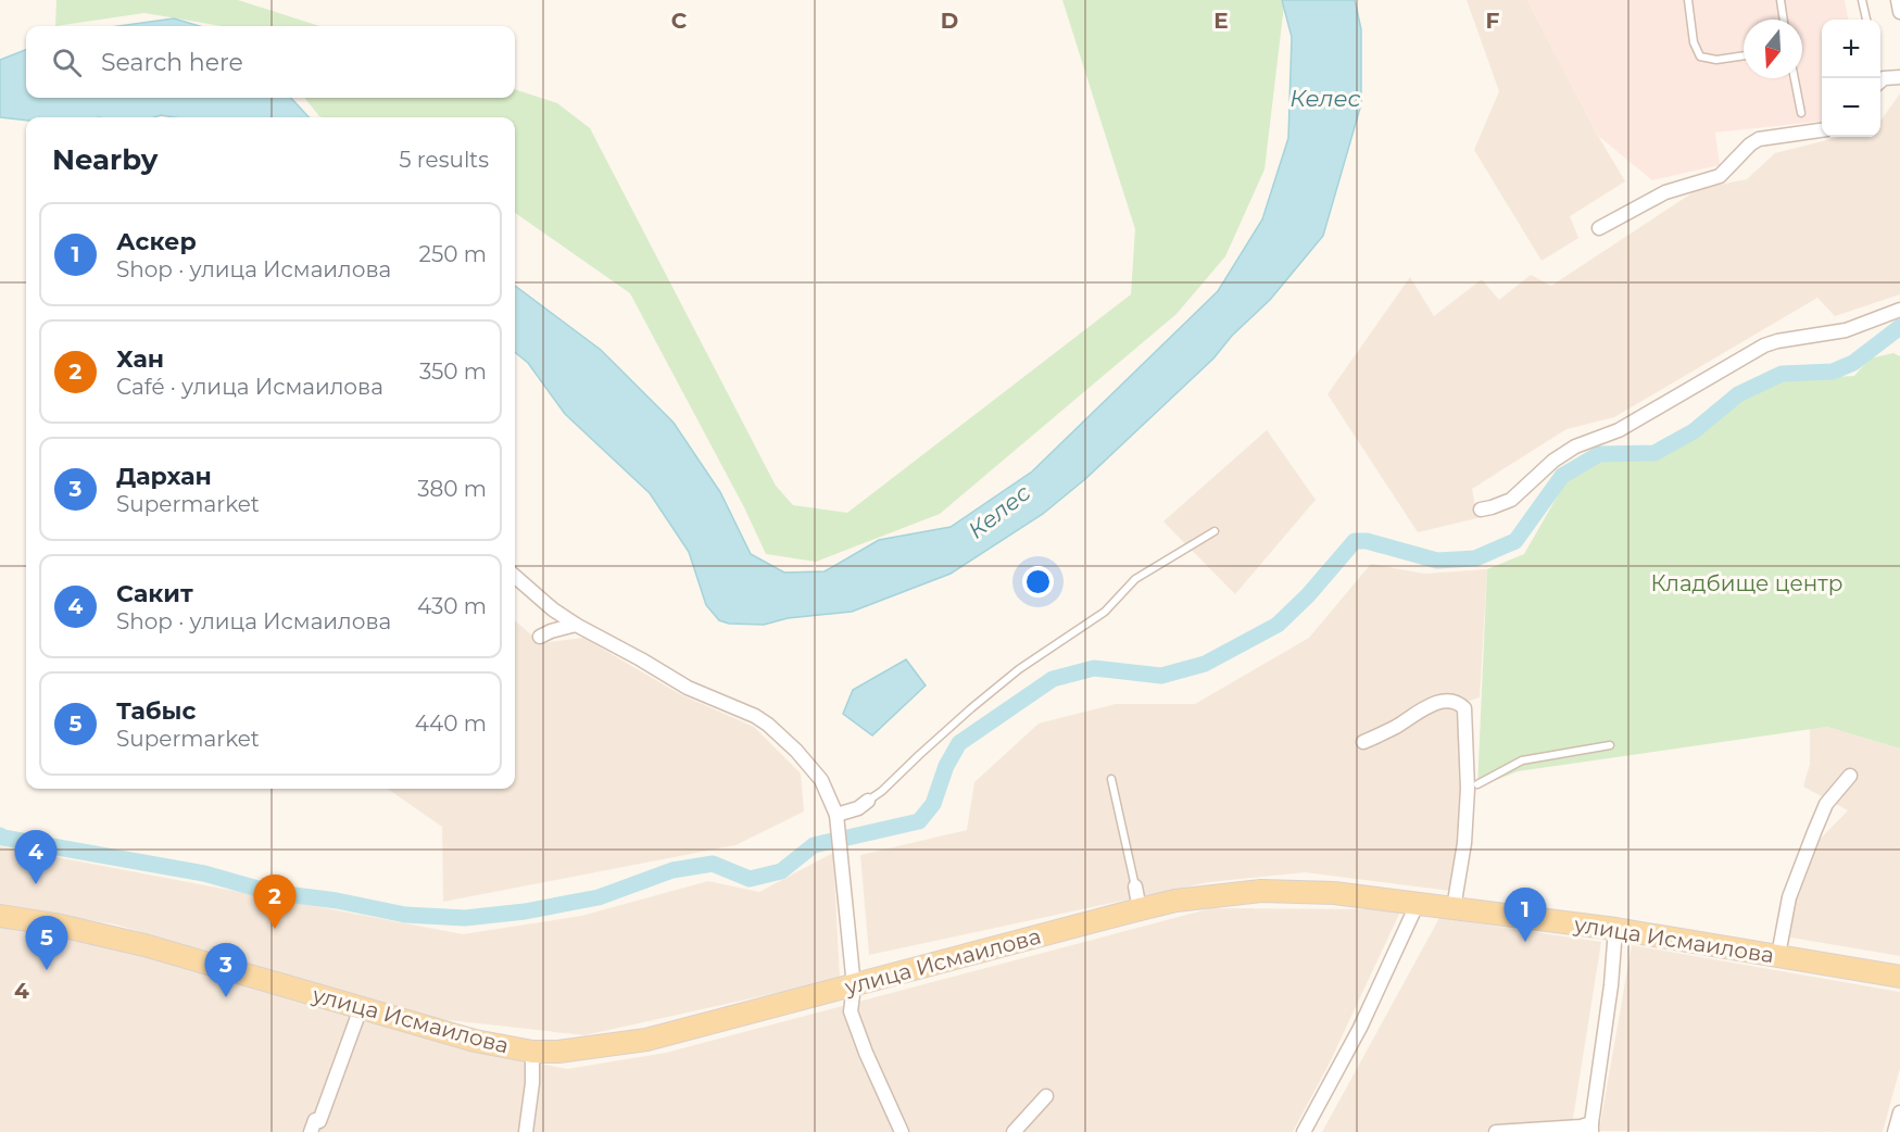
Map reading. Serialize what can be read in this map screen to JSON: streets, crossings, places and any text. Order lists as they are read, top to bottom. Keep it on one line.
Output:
{"streets":{"main road":["улица Исмаилова"]},"water":["Келес"],"parks":["Кладбище центр"],"north":"bottom","page":{"map_buttons":["+","−"],"search":"Search here","heading":["Nearby","5 results"],"list":[{"mark":"1","name":"Аскер","note":"Shop · улица Исмаилова","value":"250 m"},{"mark":"2","name":"Хан","note":"Café · улица Исмаилова","value":"350 m"},{"mark":"3","name":"Дархан","note":"Supermarket","value":"380 m"},{"mark":"4","name":"Сакит","note":"Shop · улица Исмаилова","value":"430 m"},{"mark":"5","name":"Табыс","note":"Supermarket","value":"440 m"}],"pins":["4","2","1","5","3"]},"grid":{"columns":["C","D","E","F"],"rows":["4"]}}
